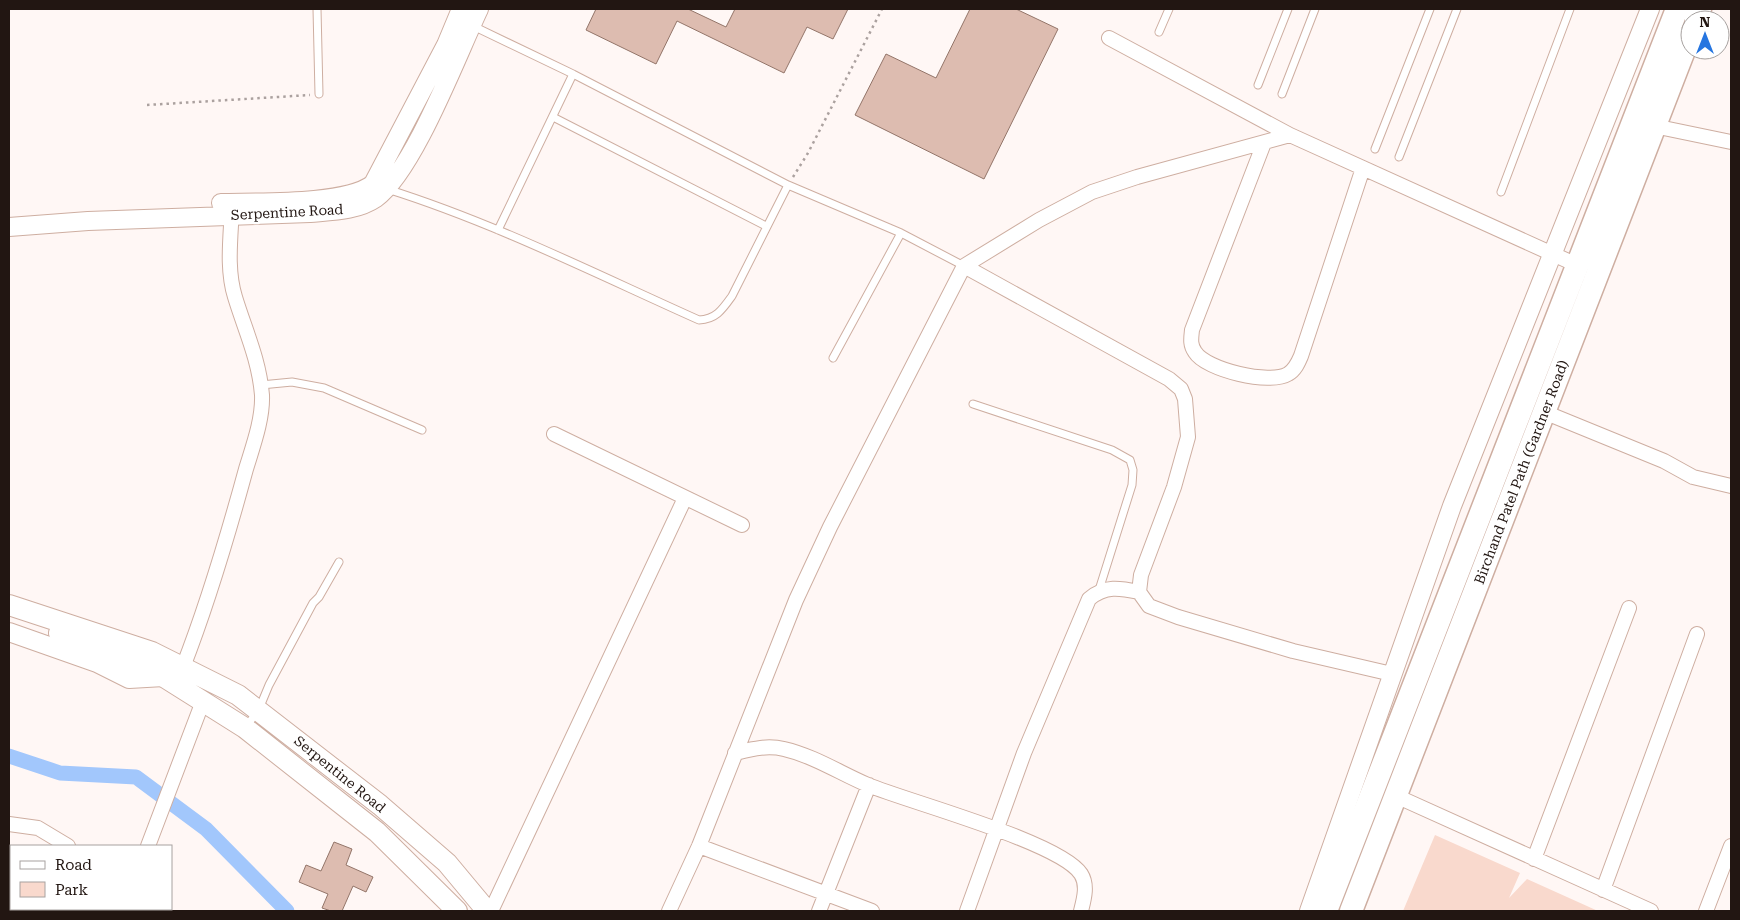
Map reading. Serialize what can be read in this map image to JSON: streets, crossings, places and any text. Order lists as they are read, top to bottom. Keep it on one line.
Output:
{"streets":{"main road":["Serpentine Road","Birchand Patel Path (Gardner Road)"]},"legend":["Road","Park"],"north":"top"}
